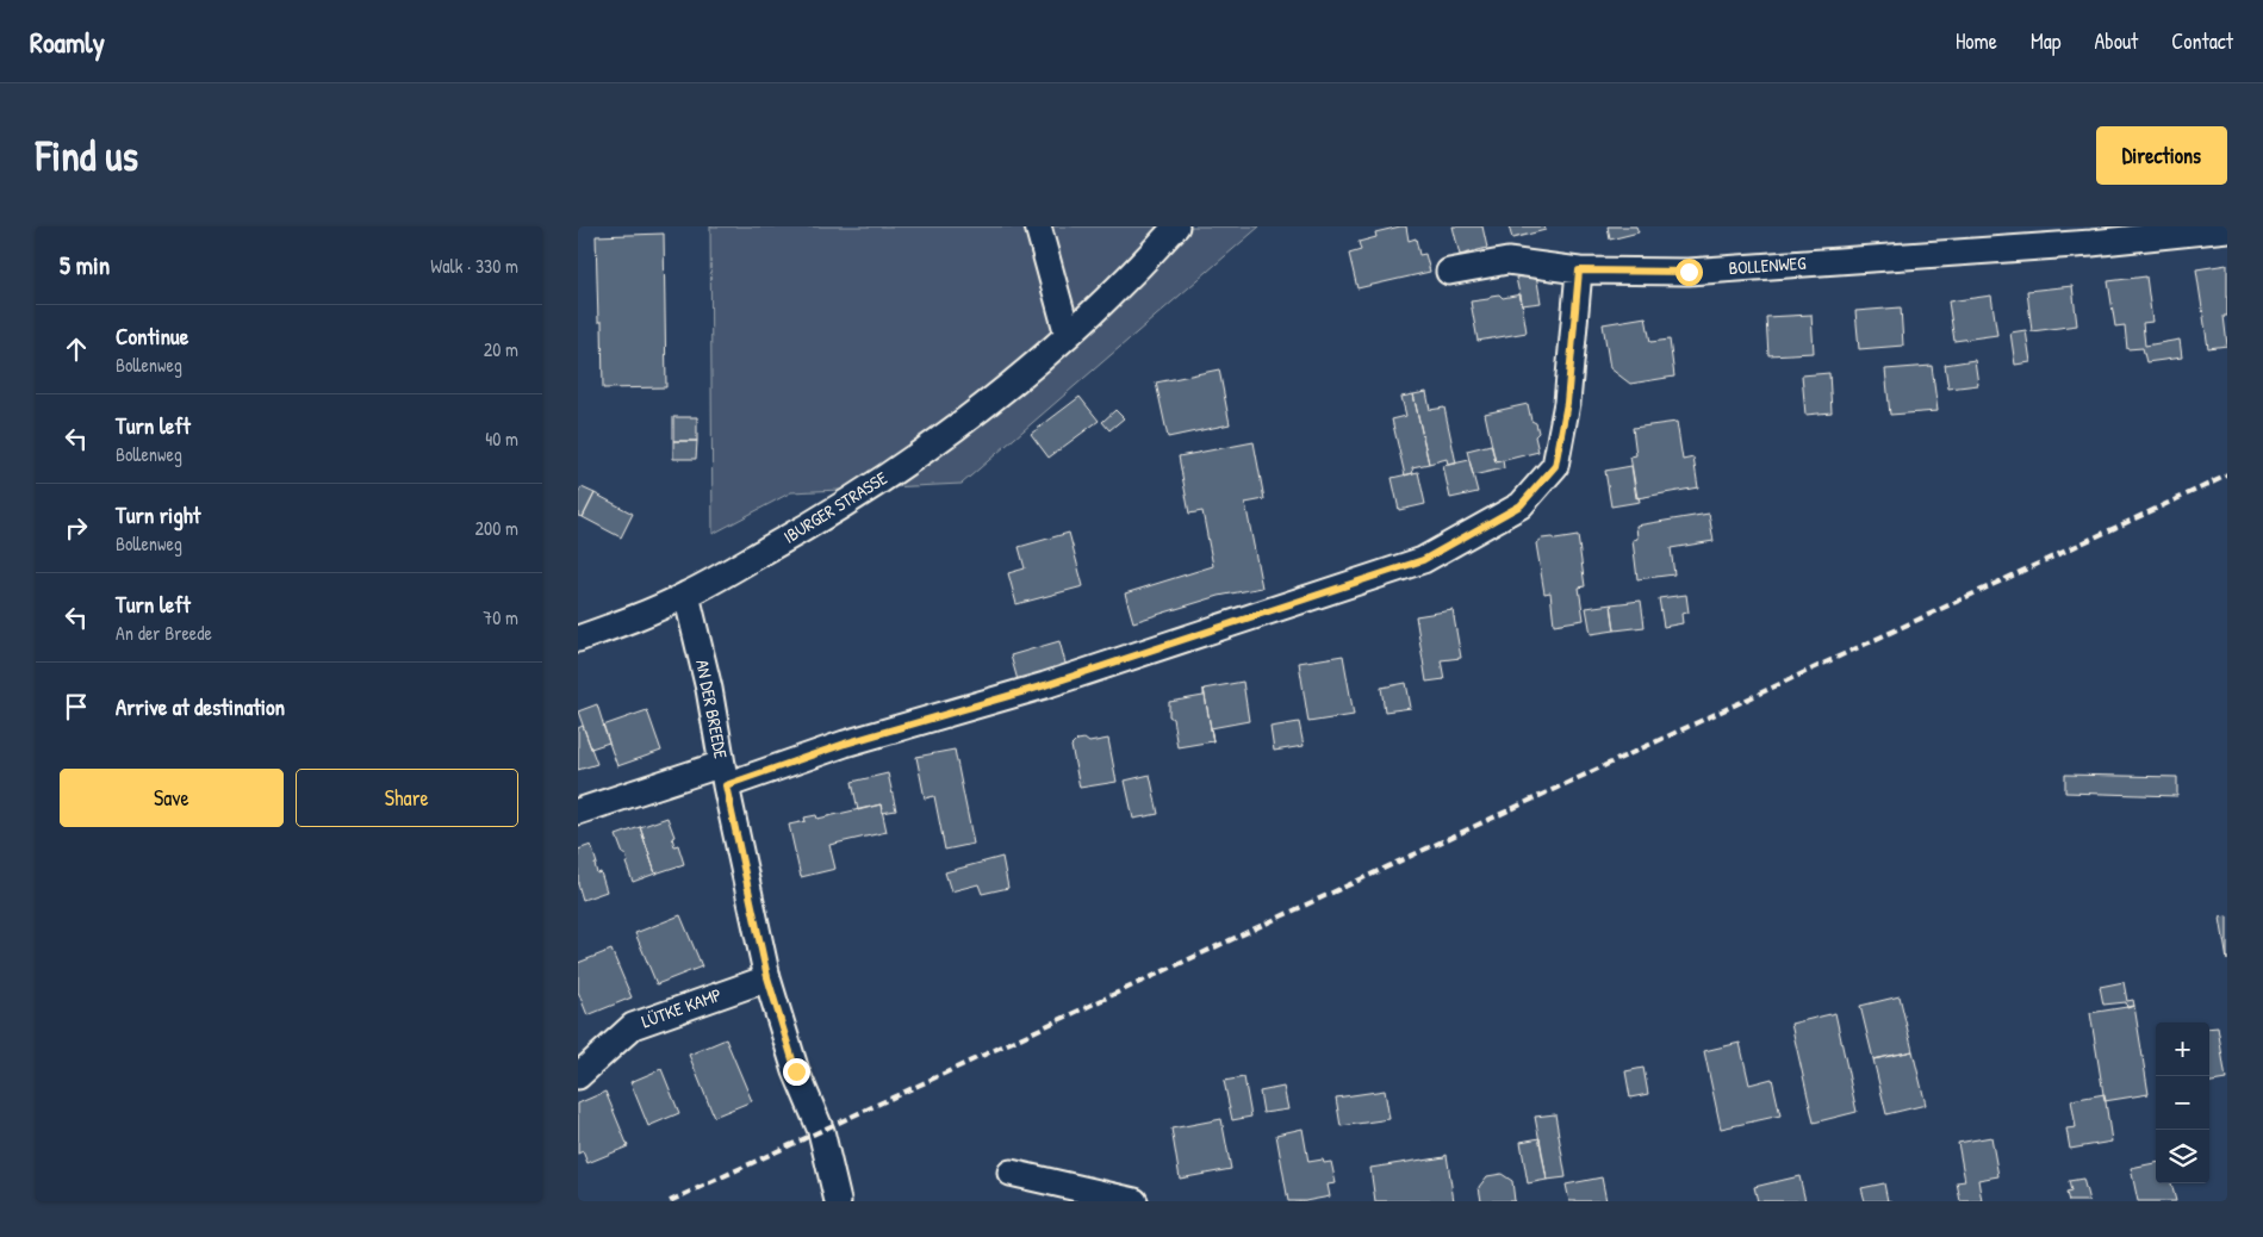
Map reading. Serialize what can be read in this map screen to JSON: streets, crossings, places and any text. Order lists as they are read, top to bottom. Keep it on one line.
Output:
{"streets":{"street":["BOLLENWEG","IBURGER STRASSE","AN DER BREEDE","LÜTKE KAMP"]},"crossings":[["IBURGER STRASSE","AN DER BREEDE"],["AN DER BREEDE","LÜTKE KAMP"]],"page":{"header":"Roamly","nav":["Home","Map","About","Contact"],"buttons":["Directions",["Save","Share"]],"title":"Find us","heading":["5 min","Walk · 330 m"],"list":[["Continue","Bollenweg","20 m"],["Turn left","Bollenweg","40 m"],["Turn right","Bollenweg","200 m"],["Turn left","An der Breede","70 m"],"Arrive at destination"],"map_buttons":["+","−"]}}
